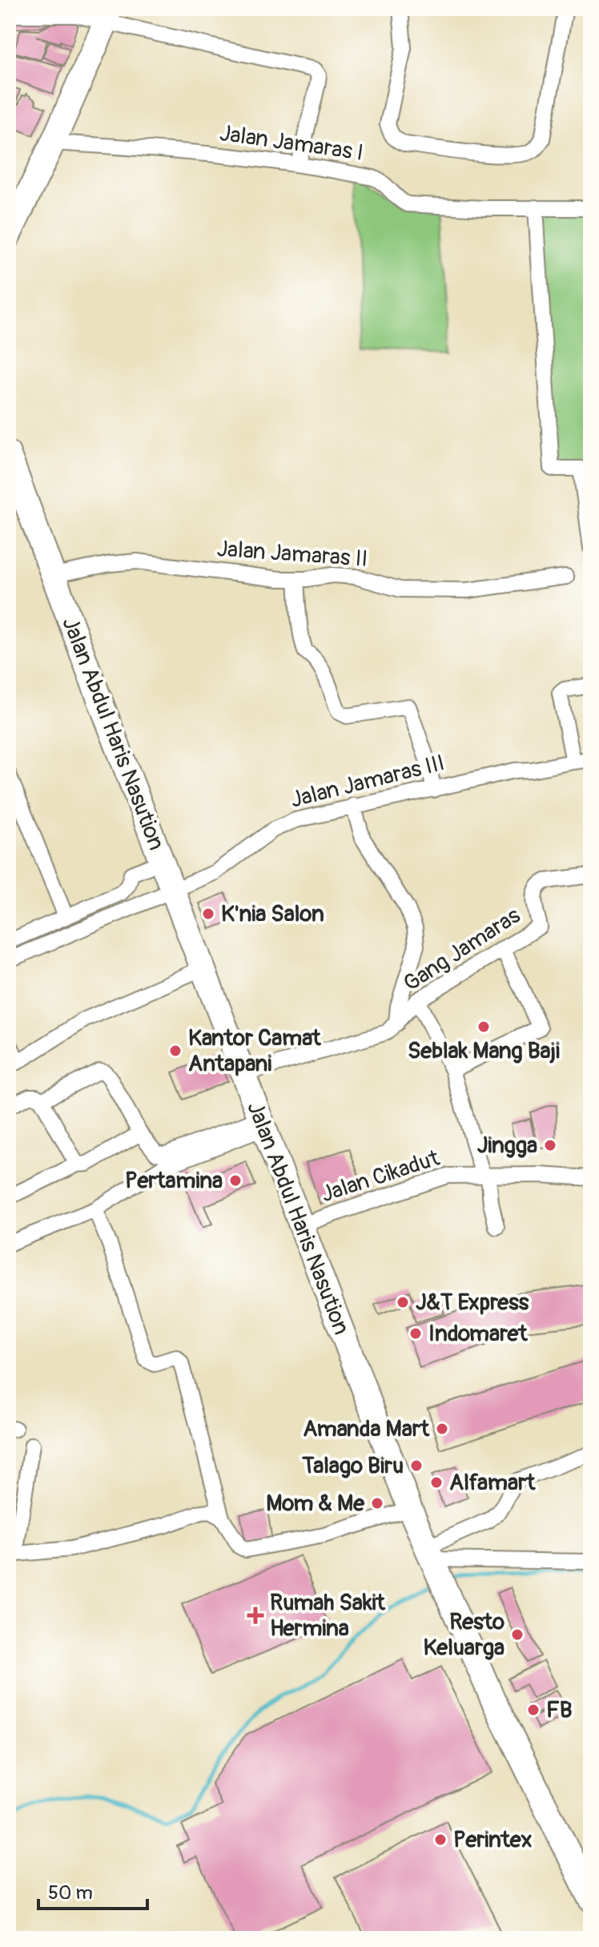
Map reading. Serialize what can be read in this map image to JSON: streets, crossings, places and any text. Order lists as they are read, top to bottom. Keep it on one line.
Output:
{"streets":{"highway":["Jalan Abdul Haris Nasution"],"street":["Jalan Jamaras I","Jalan Jamaras II","Jalan Jamaras III","Gang Jamaras","Jalan Cikadut"]},"crossings":[["Jalan Jamaras II","Jalan Abdul Haris Nasution"],["Jalan Abdul Haris Nasution","Jalan Jamaras III"],["Jalan Abdul Haris Nasution","Gang Jamaras"],["Jalan Abdul Haris Nasution","Jalan Cikadut"],["Jalan Jamaras III","Gang Jamaras"]],"places":{"other":["K'nia Salon","Seblak Mang Baji","Kantor Camat Antapani","Jingga","Pertamina","J&T Express","Indomaret","Amanda Mart","Talago Biru","Alfamart","Mom & Me","Resto Keluarga","FB","Perintex"],"health":["Rumah Sakit Hermina"]},"scale_bar":"50 m"}
